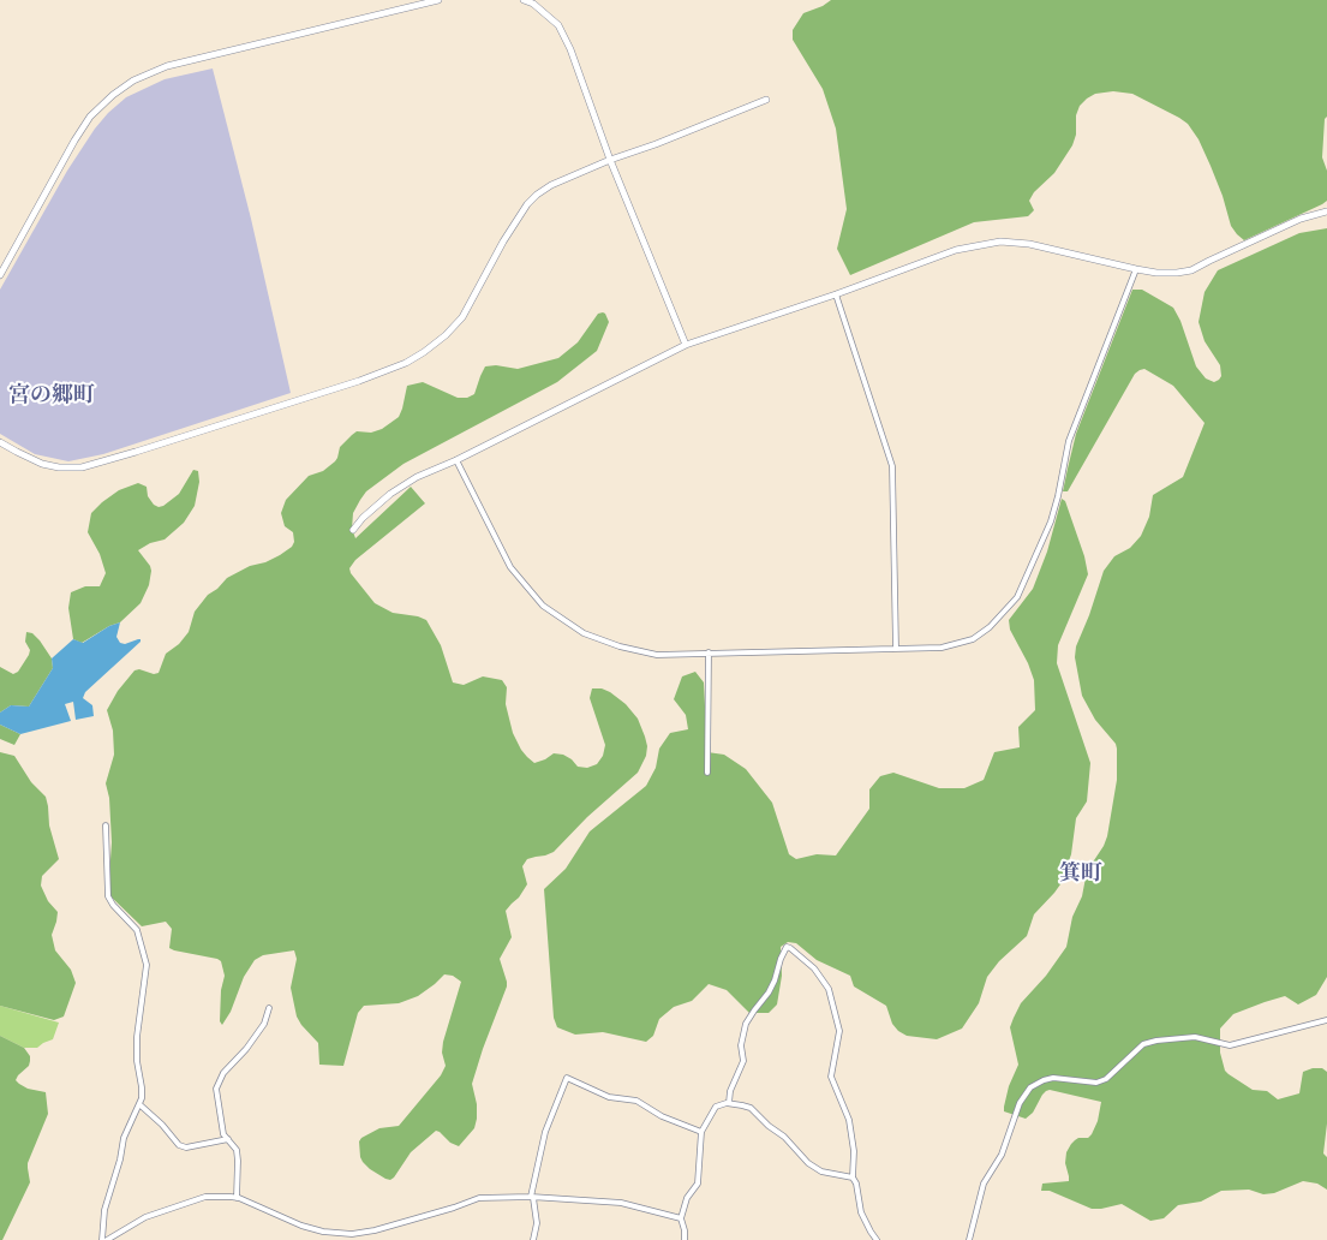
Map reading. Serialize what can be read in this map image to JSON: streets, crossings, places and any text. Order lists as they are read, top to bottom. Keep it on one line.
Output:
{"districts":["宮の郷町","箕町"]}
